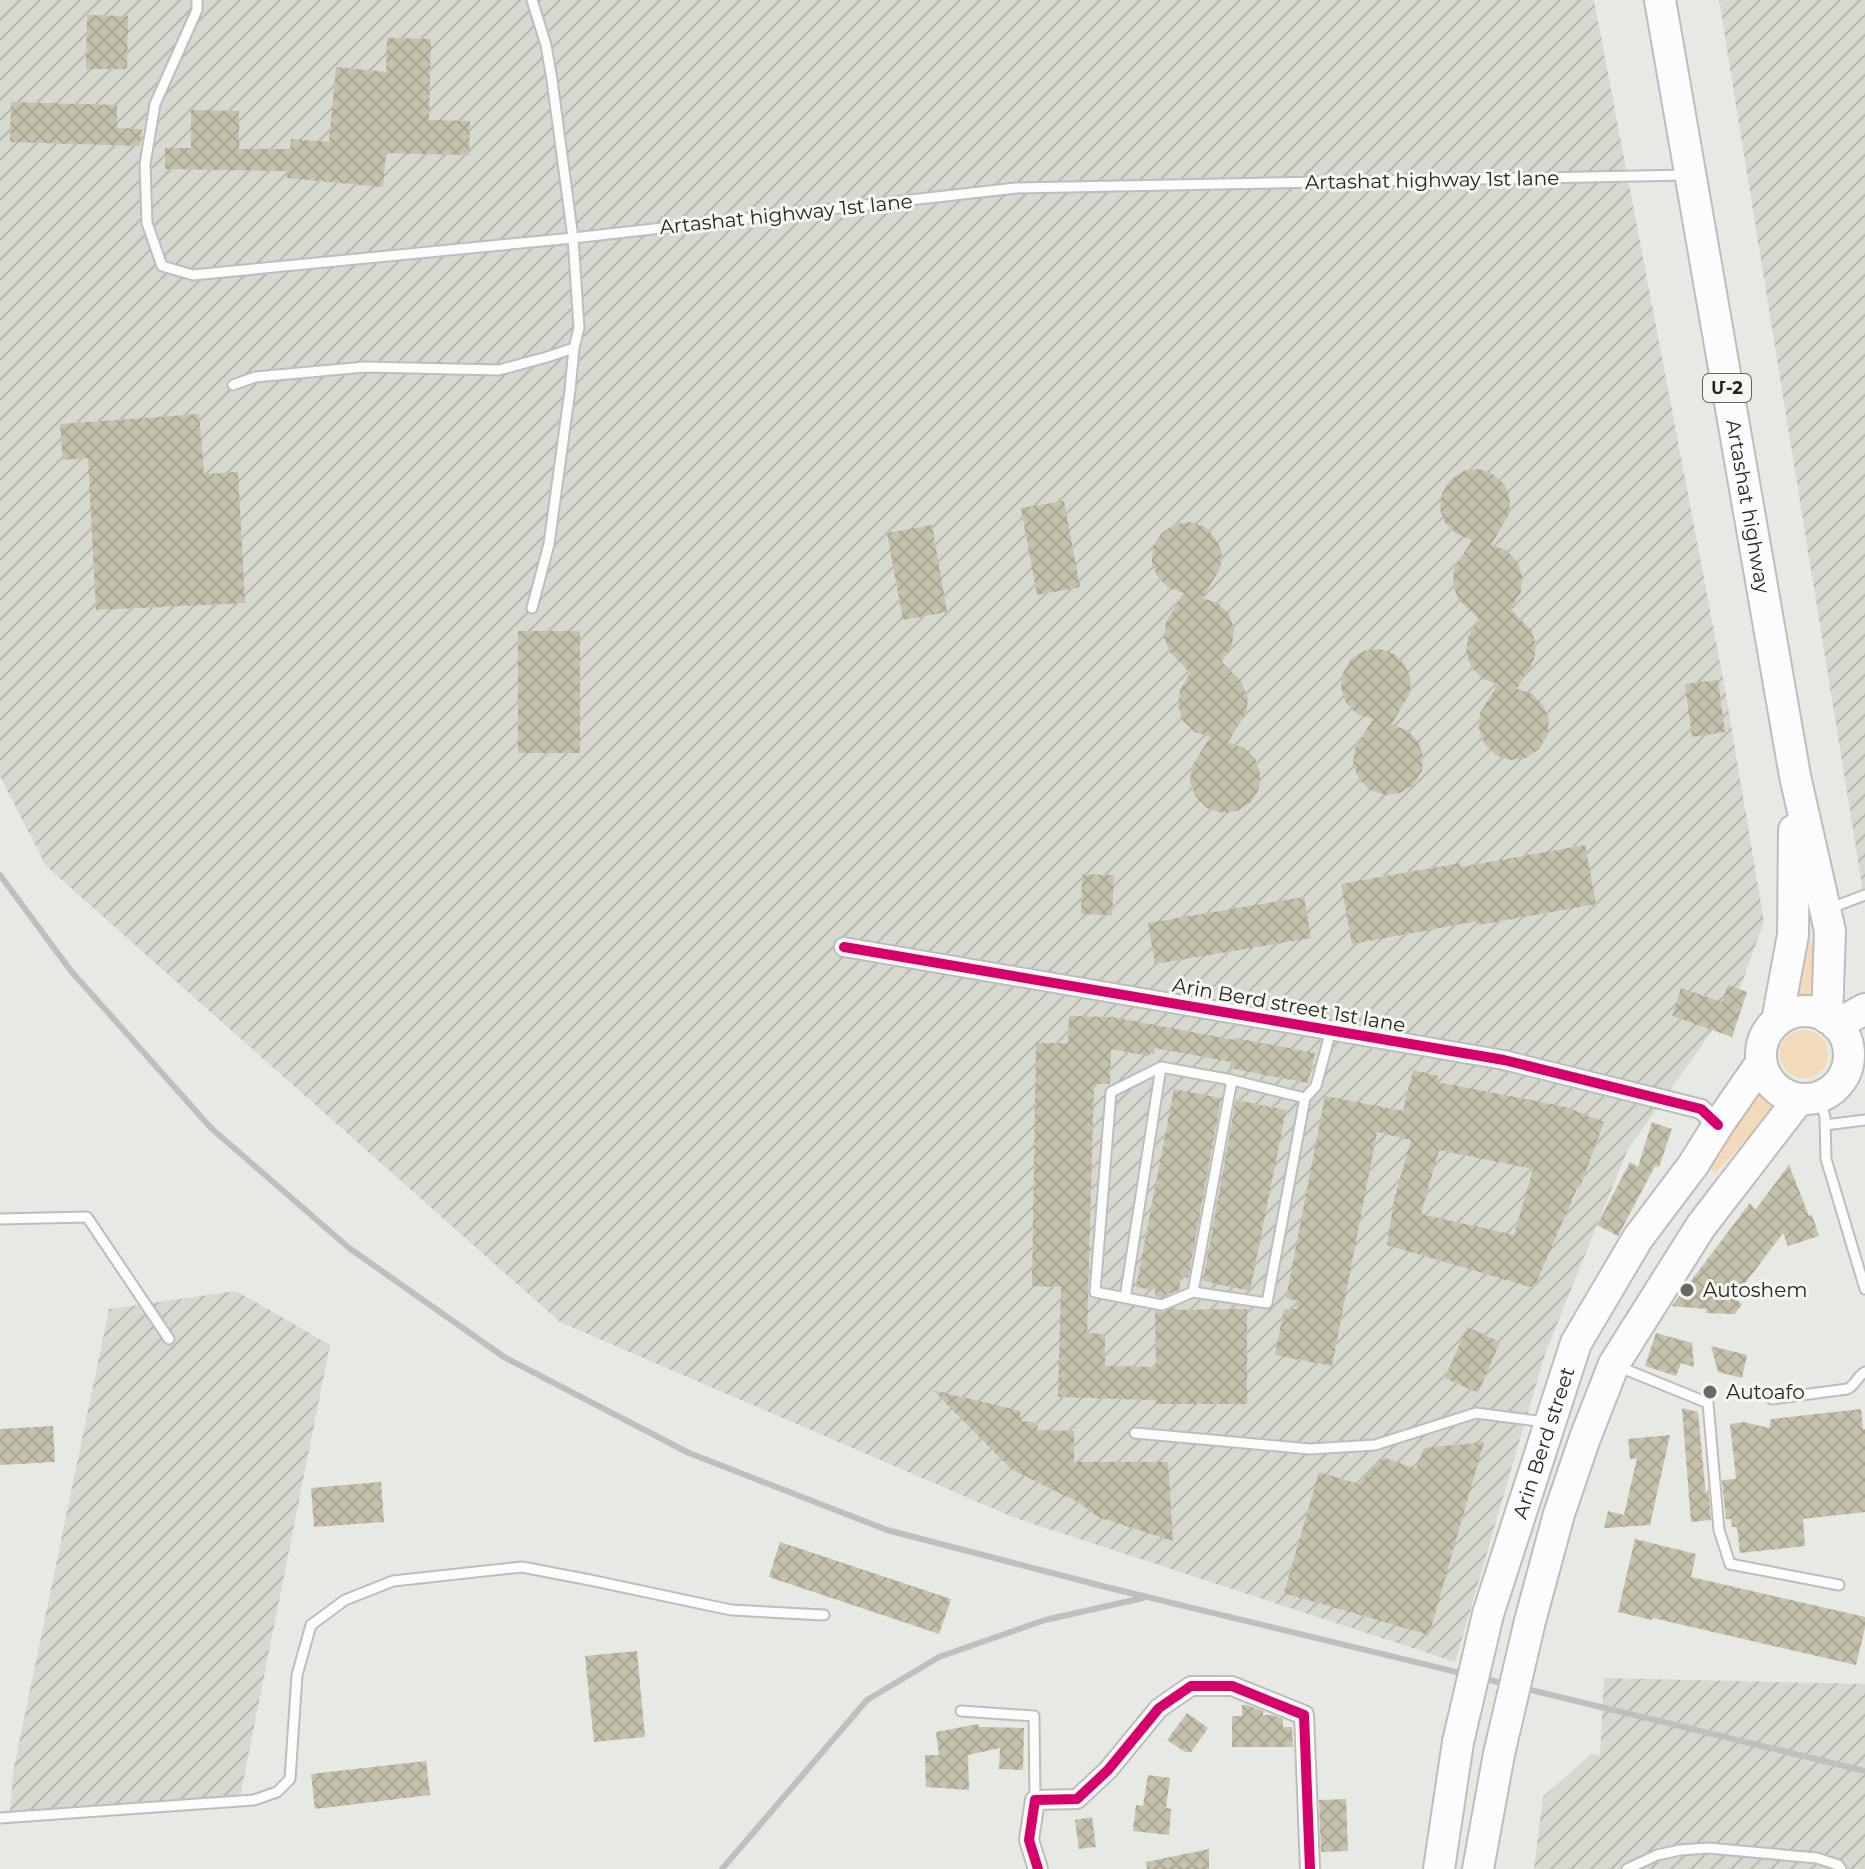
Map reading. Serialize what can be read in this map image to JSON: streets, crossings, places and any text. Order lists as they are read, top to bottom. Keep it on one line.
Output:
{"streets":{"main road":["Մ-2","Artashat highway","Arin Berd street"],"street":["Arin Berd street 1st lane"],"lane":["Artashat highway 1st lane"]},"crossings":[["Artashat highway 1st lane","Artashat highway"],["Մ-2","Artashat highway"],["Մ-2","Arin Berd street"],["Artashat highway","Arin Berd street"],["Arin Berd street 1st lane","Arin Berd street"]],"places":["Autoshem","Autoafo"]}
